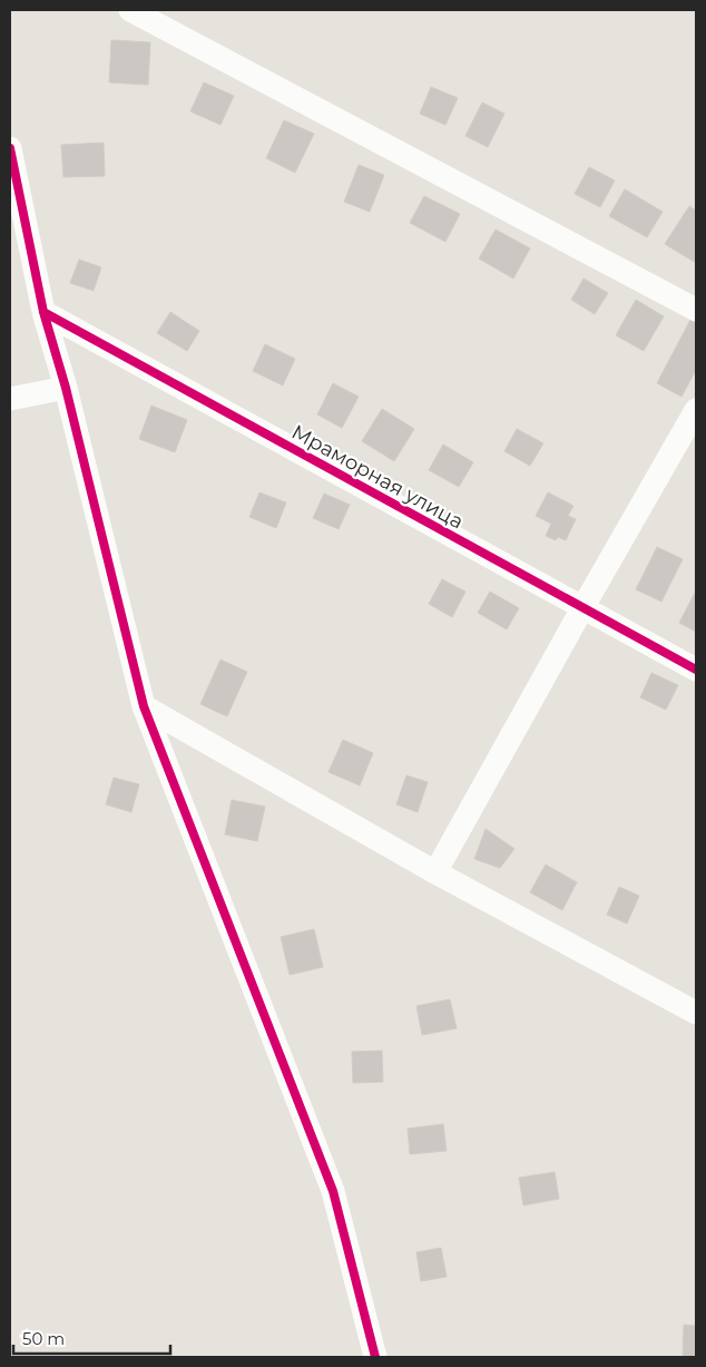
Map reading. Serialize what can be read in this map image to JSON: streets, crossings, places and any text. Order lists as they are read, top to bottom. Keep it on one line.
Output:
{"streets":{"street":["Мраморная улица"]},"scale_bar":"50 m"}
